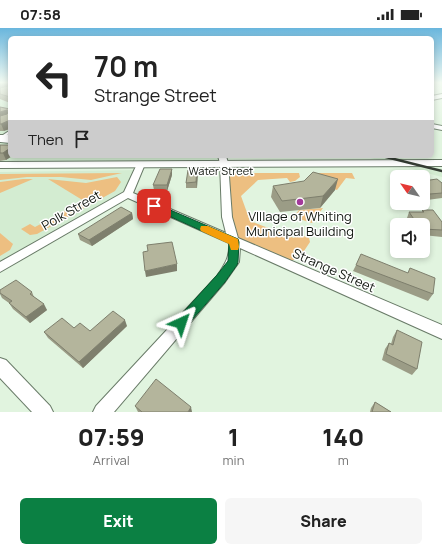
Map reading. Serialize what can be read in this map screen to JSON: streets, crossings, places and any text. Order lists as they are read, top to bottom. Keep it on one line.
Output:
{"streets":{"main road":["Water Street"],"street":["Polk Street","Strange Street"]},"crossings":[["Polk Street","Strange Street"]],"places":["VIllage of Whiting Municipal Building"],"north":"top left","page":{"status":"07:58","turn":["70 m","Strange Street"],"then":"Then","eta":["07:59","Arrival","1","min","140","m"],"buttons":["Exit","Share"]}}
